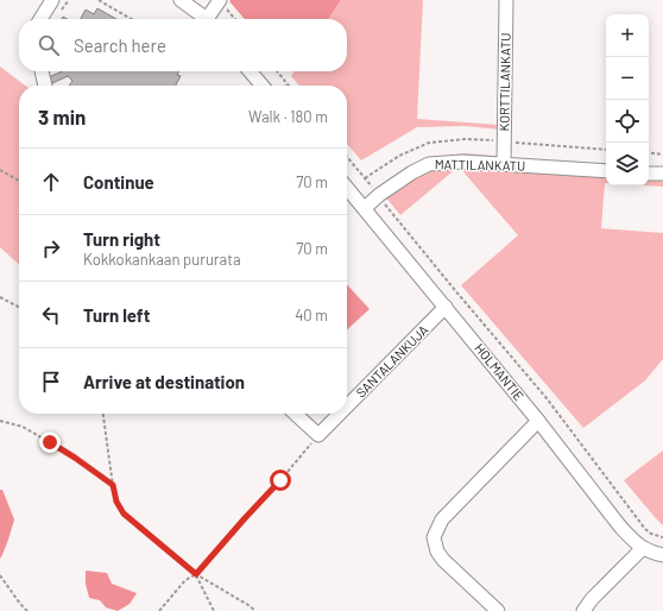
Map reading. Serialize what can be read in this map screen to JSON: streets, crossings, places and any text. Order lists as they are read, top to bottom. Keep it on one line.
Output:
{"streets":{"street":["KORTTILANKATU","MATTILANKATU","SANTALANKUJA","HOLMANTIE"]},"crossings":[["KORTTILANKATU","MATTILANKATU"],["MATTILANKATU","HOLMANTIE"],["SANTALANKUJA","HOLMANTIE"]],"page":{"map_buttons":["+","−"],"search":"Search here","heading":["3 min","Walk · 180 m"],"list":[["Continue","70 m"],["Turn right","Kokkokankaan pururata","70 m"],["Turn left","40 m"],"Arrive at destination"]}}
